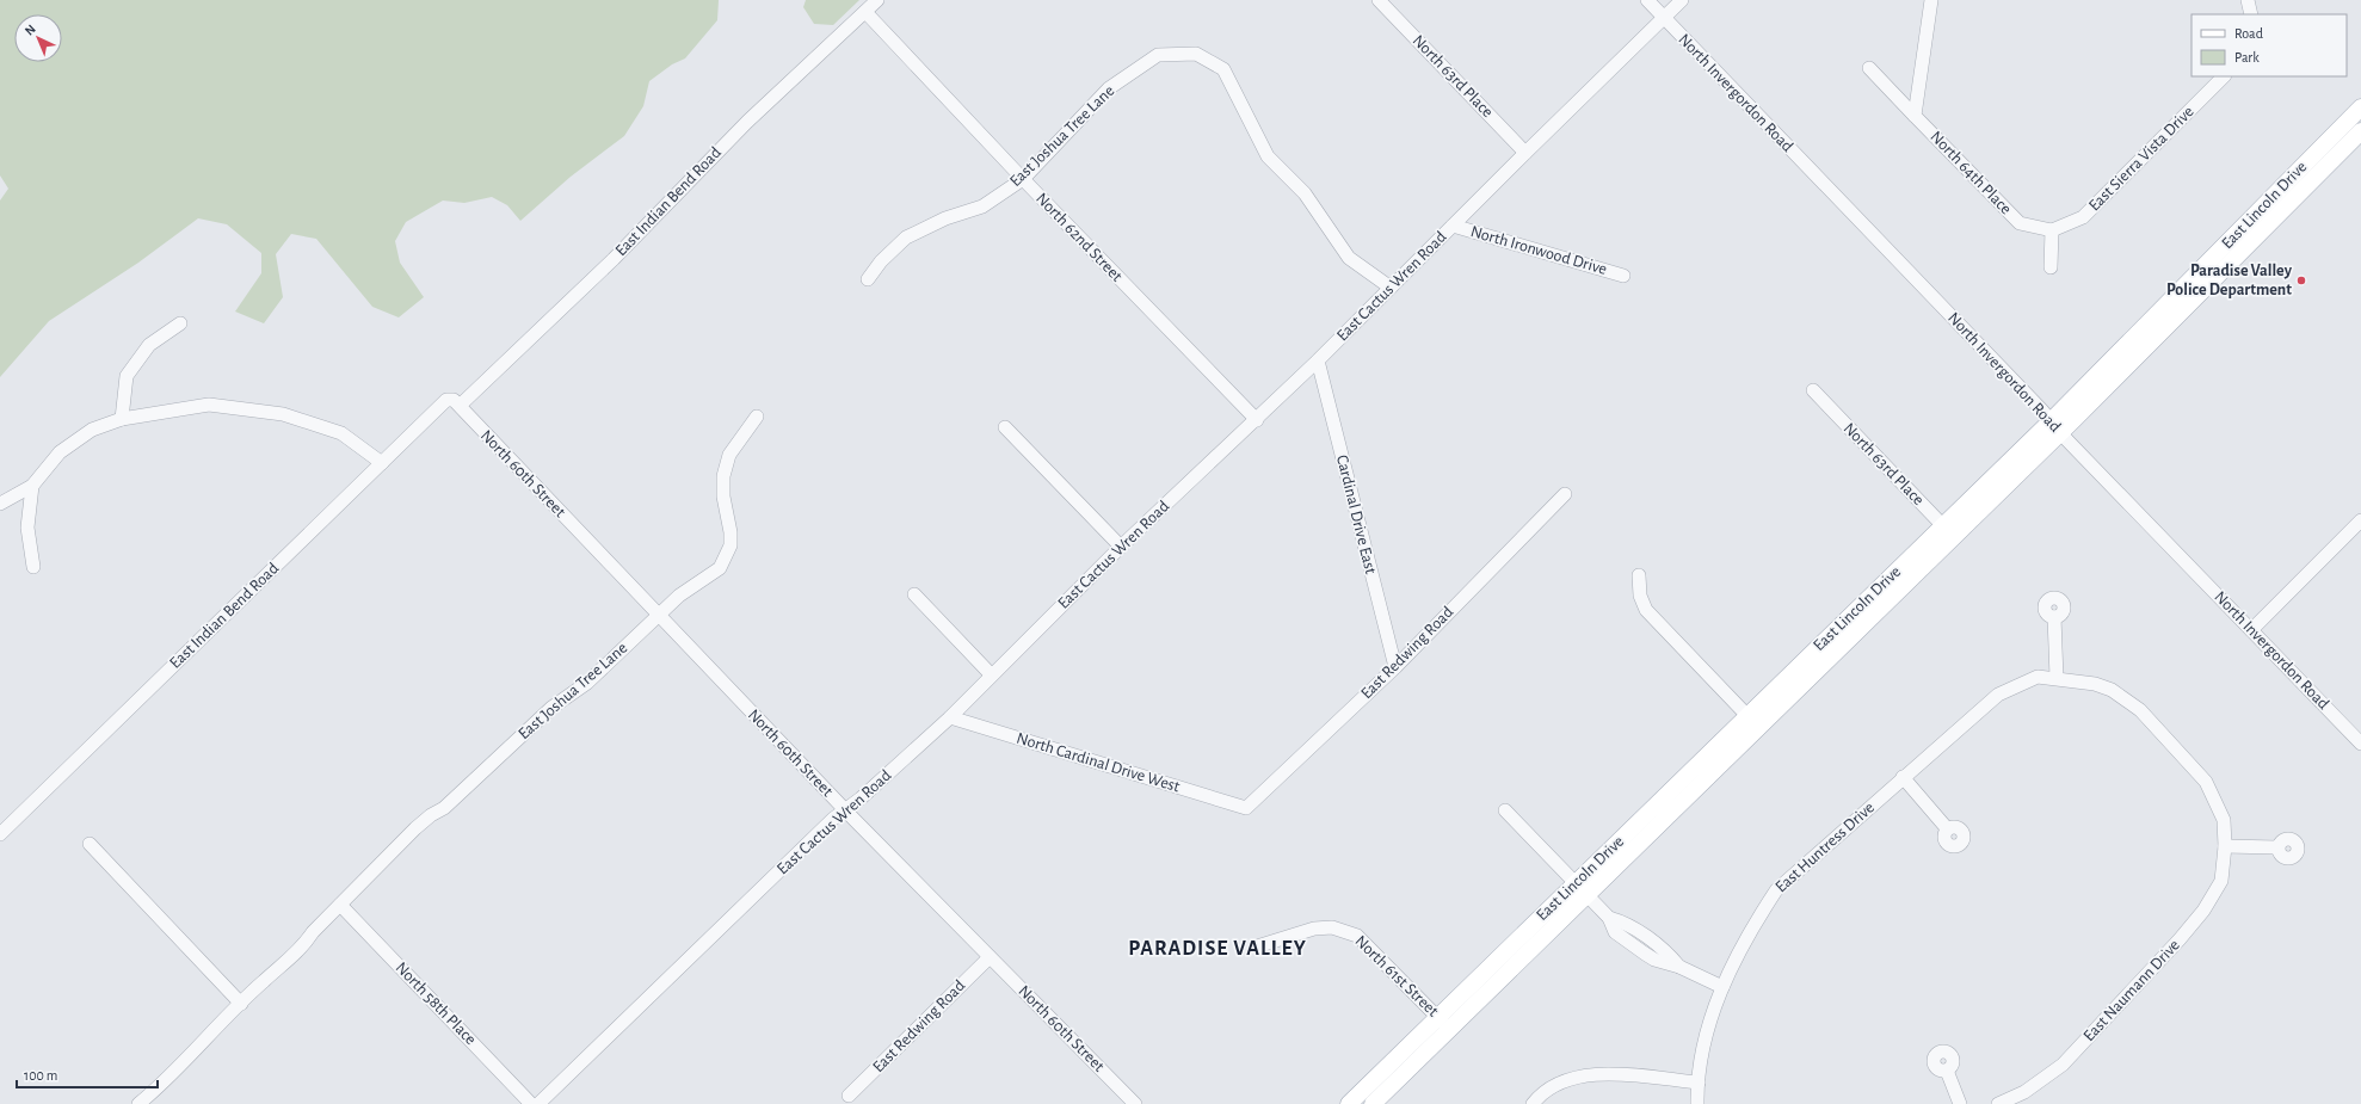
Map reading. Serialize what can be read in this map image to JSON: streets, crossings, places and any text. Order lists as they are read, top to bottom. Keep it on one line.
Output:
{"streets":{"main road":["East Lincoln Drive"],"street":["North 63rd Place","North Invergordon Road","East Joshua Tree Lane","East Sierra Vista Drive","North 64th Place","East Indian Bend Road","North 62nd Street","North Ironwood Drive","East Cactus Wren Road","North 60th Street","Cardinal Drive East","East Redwing Road","North Cardinal Drive West","East Huntress Drive","North 61st Street","East Naumann Drive","North 58th Place"]},"crossings":[["North 63rd Place","East Lincoln Drive"],["North 63rd Place","East Cactus Wren Road"],["North Invergordon Road","East Lincoln Drive"],["North Invergordon Road","East Cactus Wren Road"],["East Joshua Tree Lane","North 62nd Street"],["East Joshua Tree Lane","East Cactus Wren Road"],["East Joshua Tree Lane","North 60th Street"],["East Joshua Tree Lane","North 58th Place"],["East Sierra Vista Drive","North 64th Place"],["East Indian Bend Road","North 62nd Street"],["East Indian Bend Road","North 60th Street"],["East Lincoln Drive","North 61st Street"],["North 62nd Street","East Cactus Wren Road"],["North Ironwood Drive","East Cactus Wren Road"],["East Cactus Wren Road","North 60th Street"],["East Cactus Wren Road","Cardinal Drive East"],["East Cactus Wren Road","North Cardinal Drive West"],["North 60th Street","East Redwing Road"],["Cardinal Drive East","East Redwing Road"],["East Redwing Road","North Cardinal Drive West"],["East Huntress Drive","East Naumann Drive"]],"districts":["PARADISE VALLEY"],"places":["Paradise Valley Police Department"],"legend":["Road","Park"],"scale_bar":"100 m","north":"top left"}
